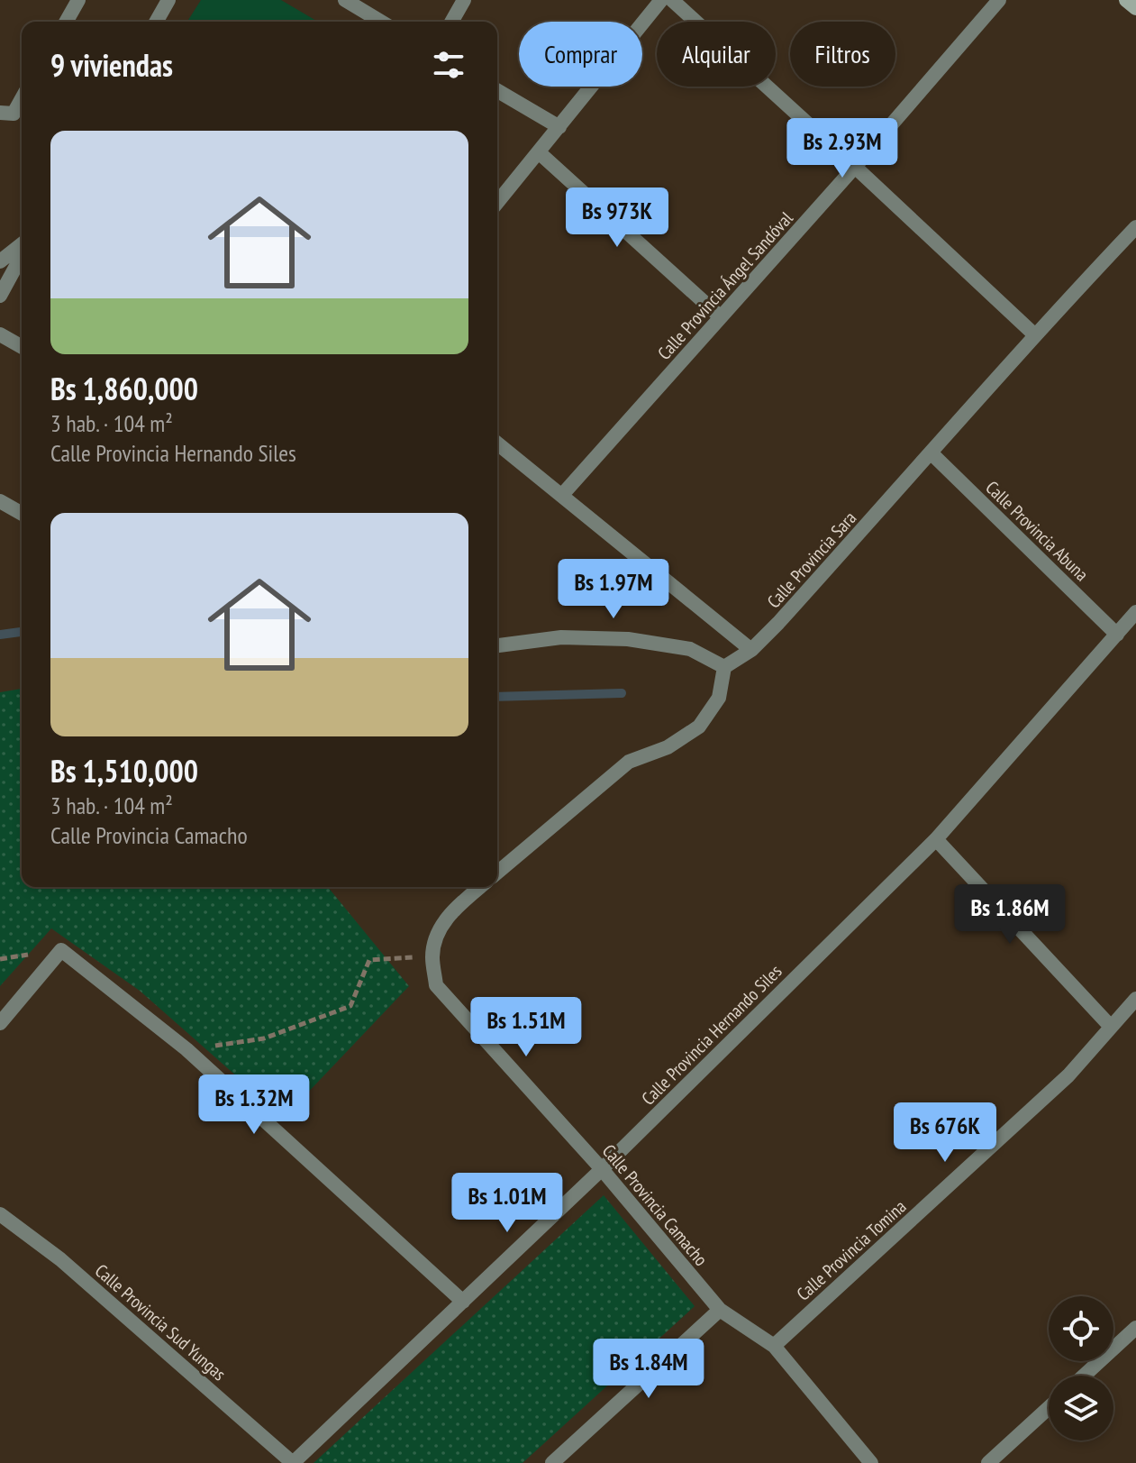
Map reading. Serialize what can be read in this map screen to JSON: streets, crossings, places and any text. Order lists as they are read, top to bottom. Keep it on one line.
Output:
{"streets":{"street":["Calle Provincia Ángel Sandóval","Calle Provincia Abuna","Calle Provincia Sara","Calle Provincia Hernando Siles","Calle Provincia Camacho","Calle Provincia Tomina","Calle Provincia Sud Yungas"]},"crossings":[["Calle Provincia Abuna","Calle Provincia Sara"],["Calle Provincia Abuna","Calle Provincia Hernando Siles"],["Calle Provincia Hernando Siles","Calle Provincia Camacho"],["Calle Provincia Hernando Siles","Calle Provincia Sud Yungas"],["Calle Provincia Camacho","Calle Provincia Tomina"]],"page":{"chip":["Comprar","Alquilar","Filtros"],"heading":"9 viviendas","list":[{"name":"Bs 1,860,000","note":"3 hab. · 104 m² · Calle Provincia Hernando Siles"},{"name":"Bs 1,510,000","note":"3 hab. · 104 m² · Calle Provincia Camacho"}],"price":["Bs 2.93M","Bs 973K","Bs 1.97M","Bs 1.86M","Bs 1.51M","Bs 1.32M","Bs 676K","Bs 1.01M","Bs 1.84M"]}}
